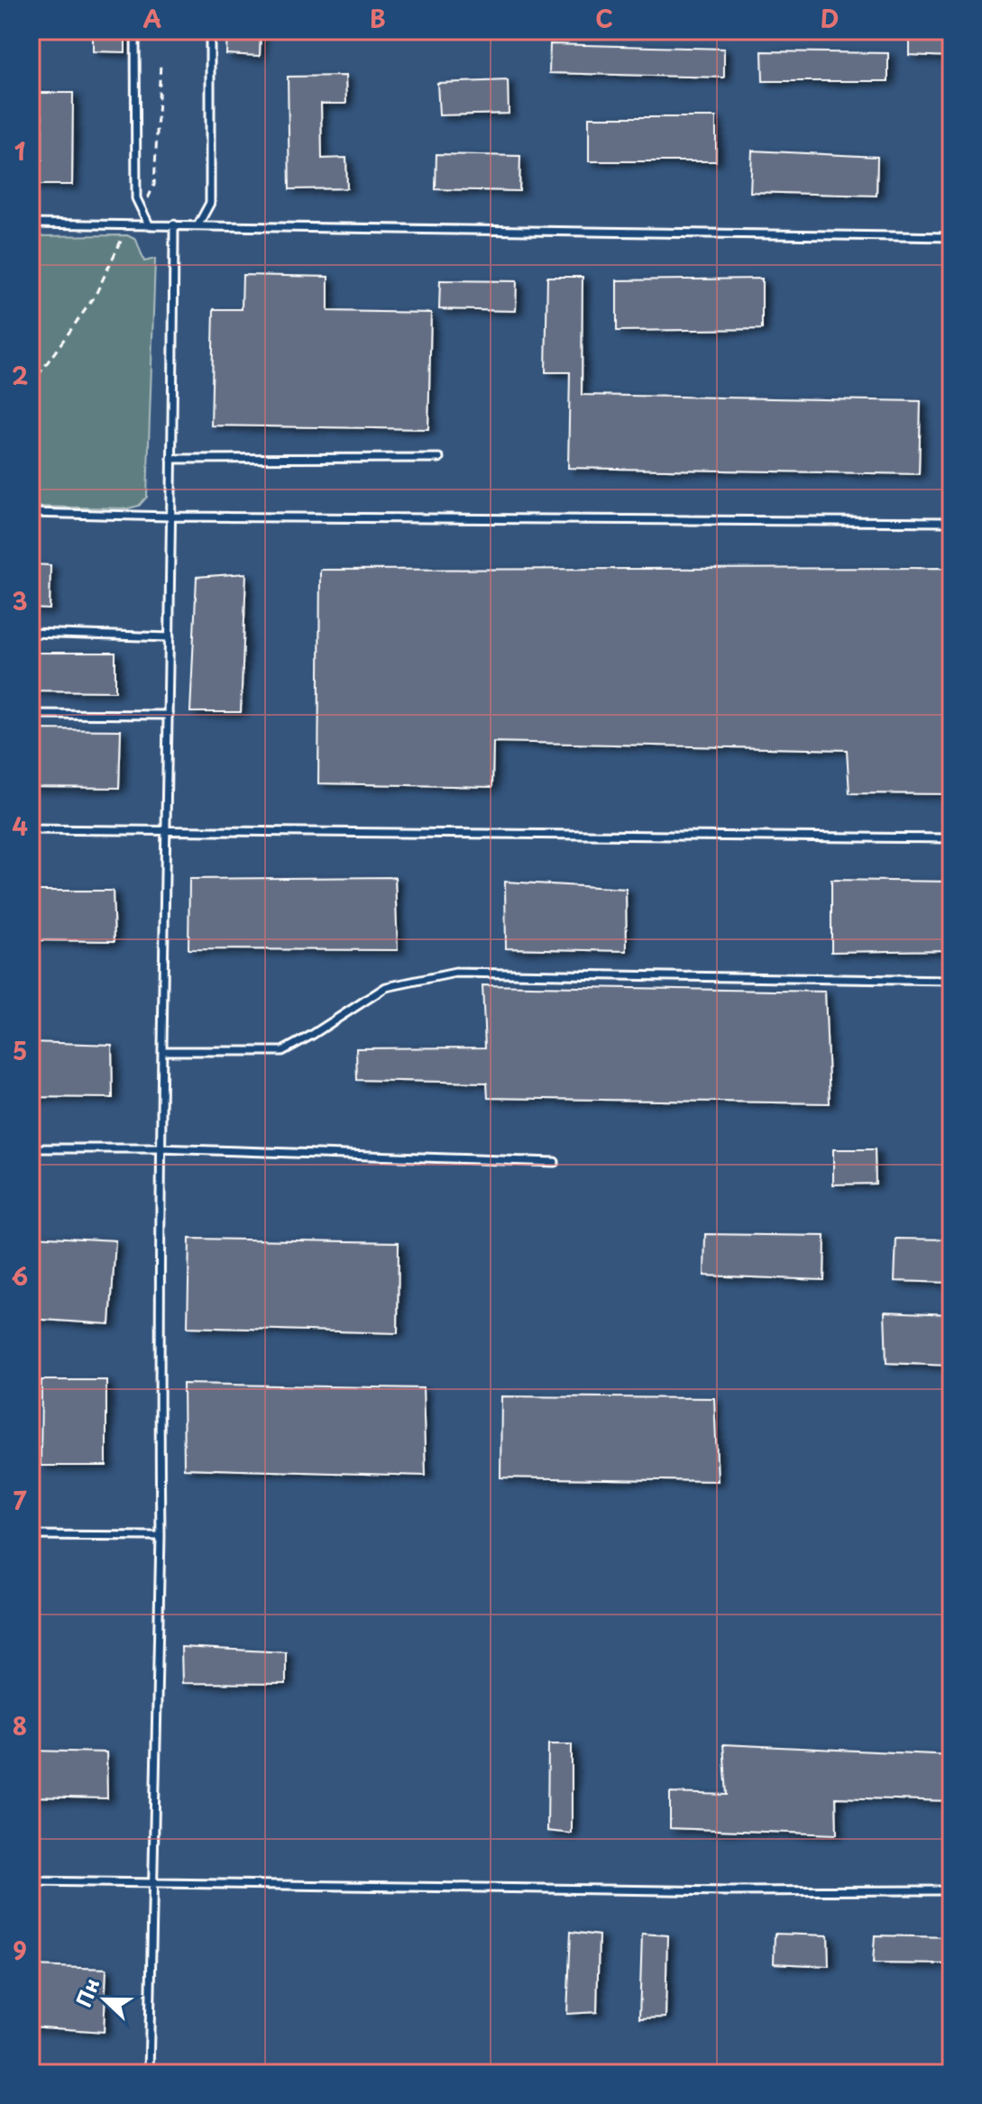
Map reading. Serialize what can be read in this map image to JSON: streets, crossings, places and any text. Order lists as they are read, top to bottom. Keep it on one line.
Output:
{"north":"left","grid":{"columns":["A","B","C","D"],"rows":["1","2","3","4","5","6","7","8","9"]}}
